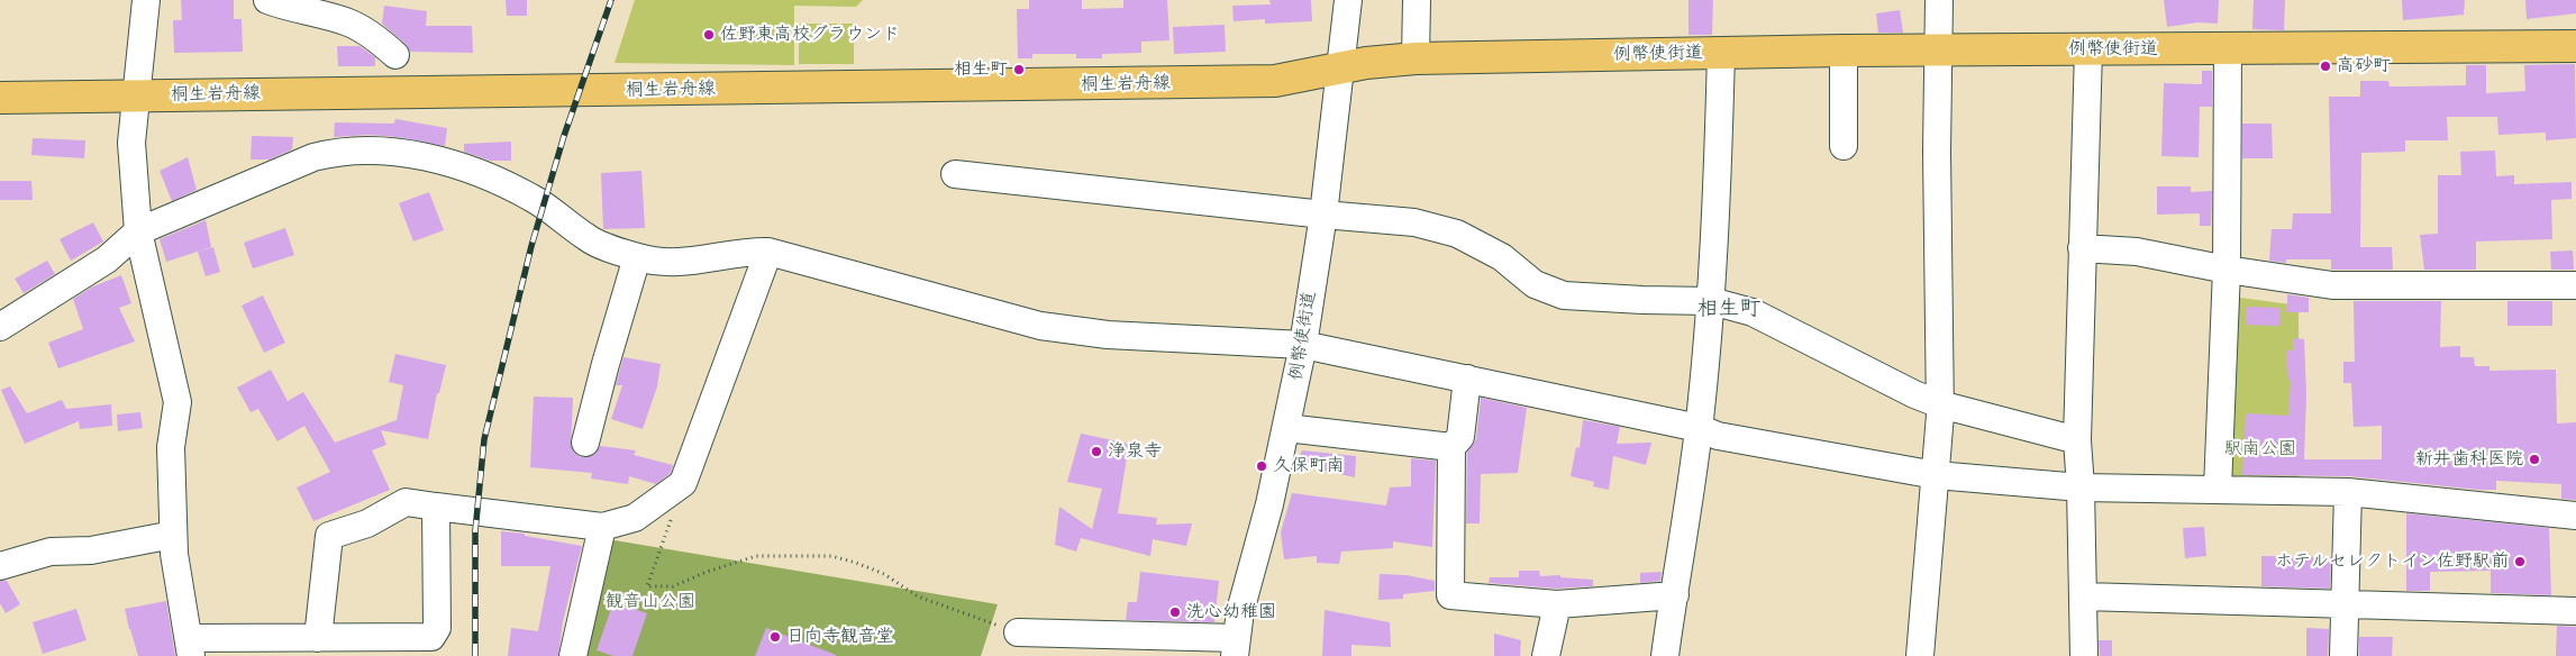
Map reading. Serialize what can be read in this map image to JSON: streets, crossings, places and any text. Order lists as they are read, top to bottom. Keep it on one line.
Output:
{"streets":{"main road":["例幣使街道","桐生岩舟線"]},"crossings":[["例幣使街道","桐生岩舟線"]],"districts":["相生町"],"parks":["駅南公園","観音山公園"],"places":["佐野東高校グラウンド","高砂町","相生町","浄泉寺","新井歯科医院","久保町南","ホテルセレクトイン佐野駅前","洗心幼稚園","日向寺観音堂"]}
